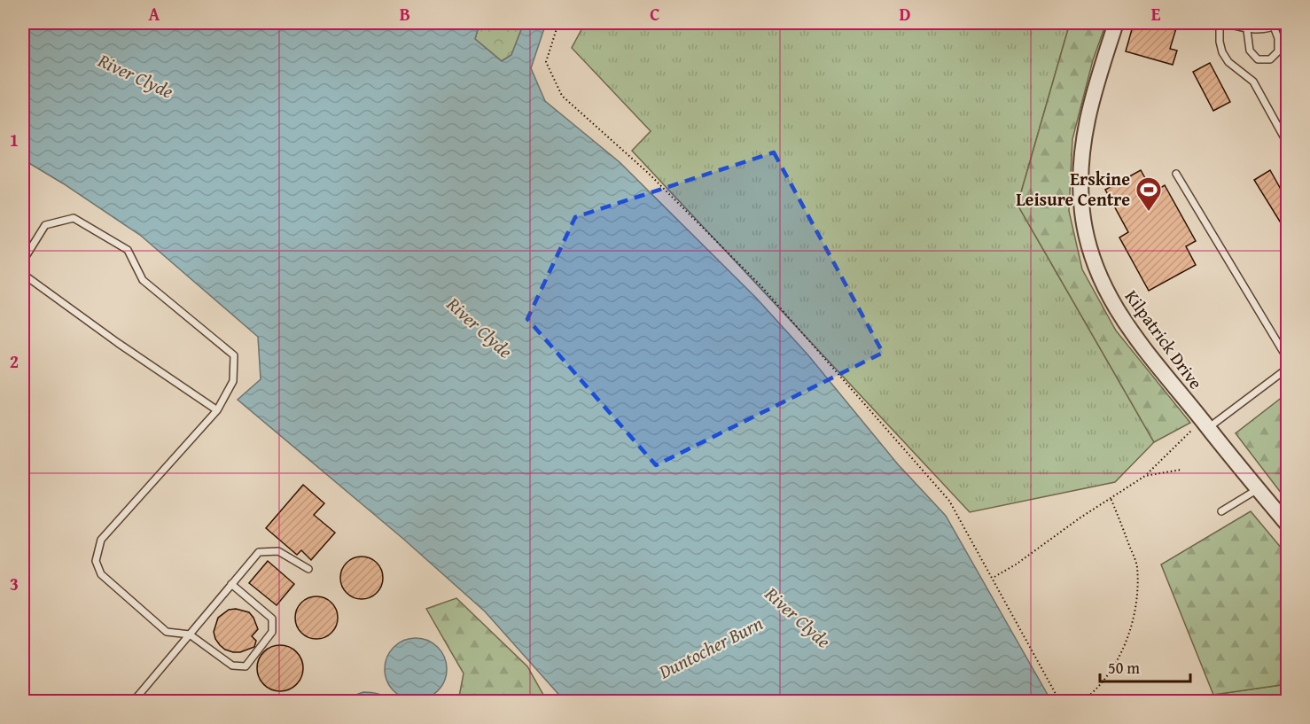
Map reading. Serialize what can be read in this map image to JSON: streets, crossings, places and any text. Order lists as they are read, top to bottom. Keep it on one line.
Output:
{"streets":{"street":["Kilpatrick Drive"]},"water":["River Clyde","Duntocher Burn"],"places":{"sports":["Erskine Leisure Centre"]},"scale_bar":"50 m","grid":{"columns":["A","B","C","D","E"],"rows":["1","2","3"]}}
